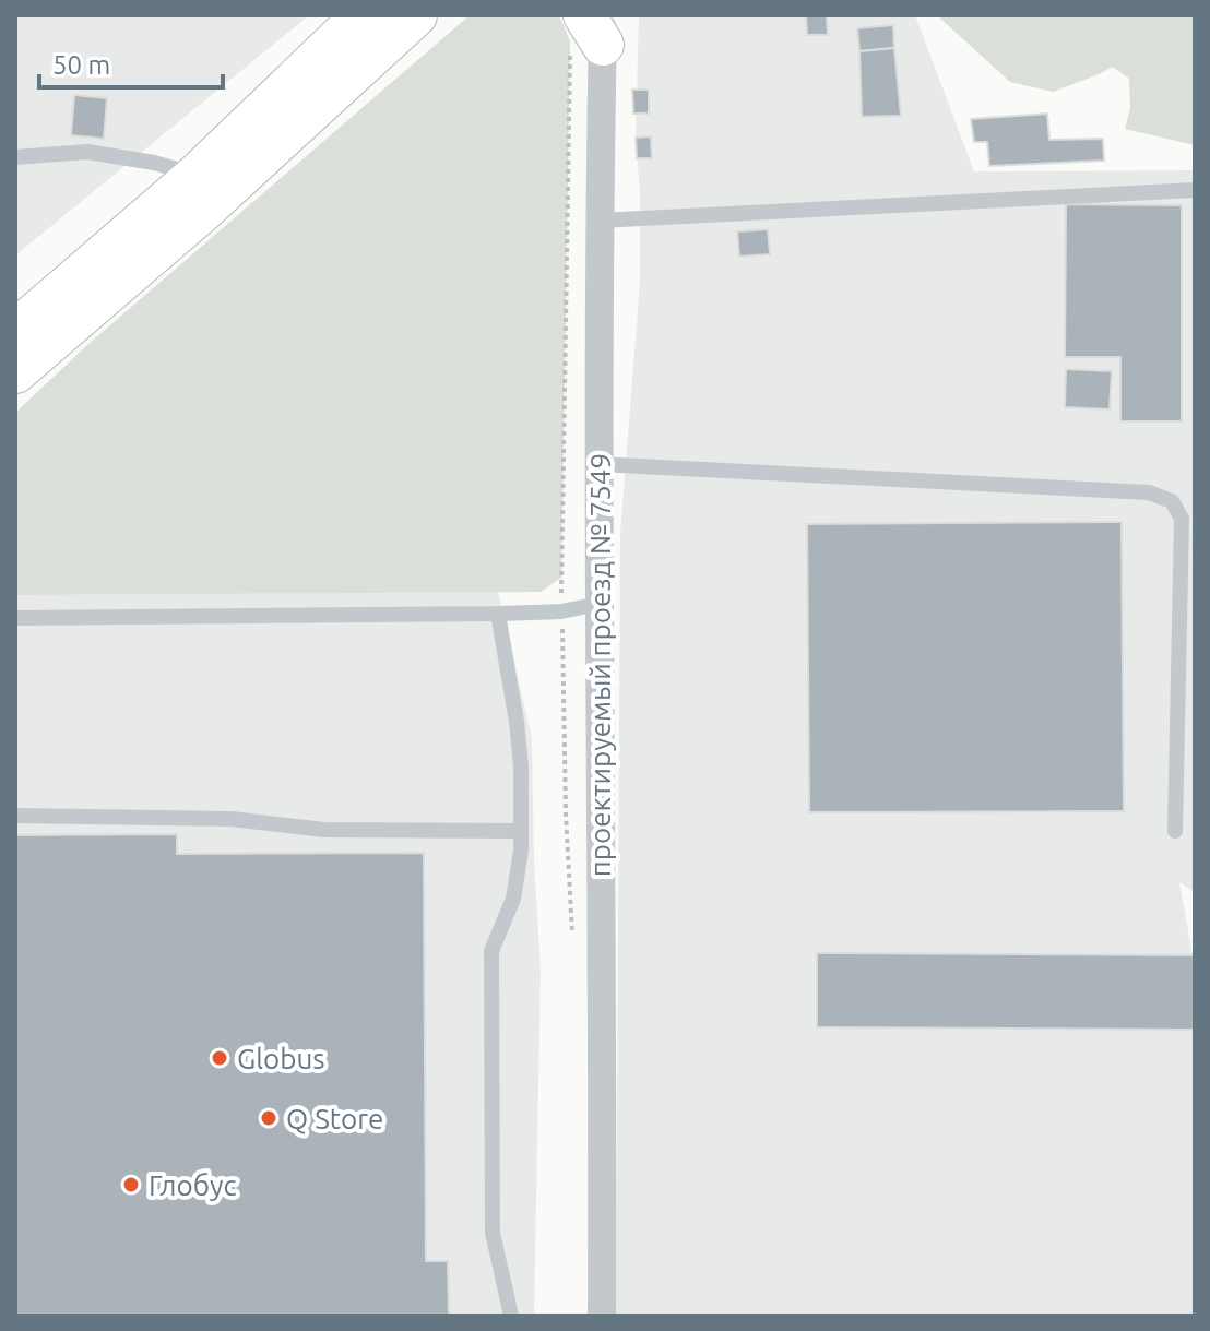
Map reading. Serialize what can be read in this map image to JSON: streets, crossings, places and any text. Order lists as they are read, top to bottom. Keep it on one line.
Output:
{"streets":{"street":["проектируемый проезд № 7549"]},"places":["Globus","Q Store","Глобус"],"scale_bar":"50 m"}
